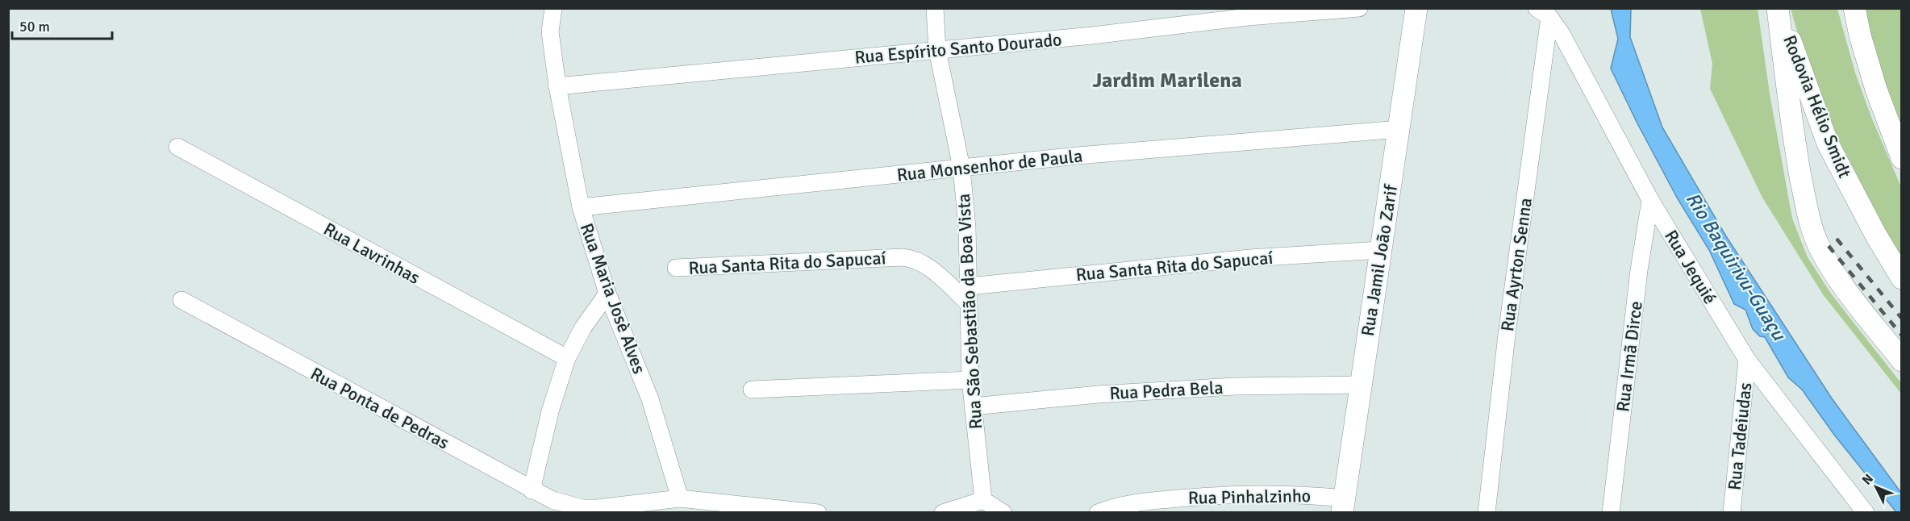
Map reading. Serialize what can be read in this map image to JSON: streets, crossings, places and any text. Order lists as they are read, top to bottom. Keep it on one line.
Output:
{"streets":{"main road":["Rodovia Hélio Smidt","Rua Jamil João Zarif"],"street":["Rua Espírito Santo Dourado","Rua Monsenhor de Paula","Rua Lavrinhas","Rua Santa Rita do Sapucaí","Rua Ayrton Senna","Rua Jequié","Rua Maria Josè Alves","Rua São Sebastião da Boa Vista","Rua Irmã Dirce","Rua Pedra Bela","Rua Ponta de Pedras","Rua Tadeiudas","Rua Pinhalzinho"]},"crossings":[["Rua Espírito Santo Dourado","Rua Maria Josè Alves"],["Rua Espírito Santo Dourado","Rua São Sebastião da Boa Vista"],["Rua Monsenhor de Paula","Rua Jamil João Zarif"],["Rua Monsenhor de Paula","Rua Maria Josè Alves"],["Rua Monsenhor de Paula","Rua São Sebastião da Boa Vista"],["Rua Jamil João Zarif","Rua Santa Rita do Sapucaí"],["Rua Jamil João Zarif","Rua Pedra Bela"],["Rua Jamil João Zarif","Rua Pinhalzinho"],["Rua Santa Rita do Sapucaí","Rua São Sebastião da Boa Vista"],["Rua Ayrton Senna","Rua Jequié"],["Rua Jequié","Rua Irmã Dirce"],["Rua Jequié","Rua Tadeiudas"],["Rua Maria Josè Alves","Rua Ponta de Pedras"],["Rua São Sebastião da Boa Vista","Rua Pedra Bela"]],"districts":["Jardim Marilena"],"water":["Rio Baquirivu-Guaçu"],"scale_bar":"50 m","north":"top left"}
